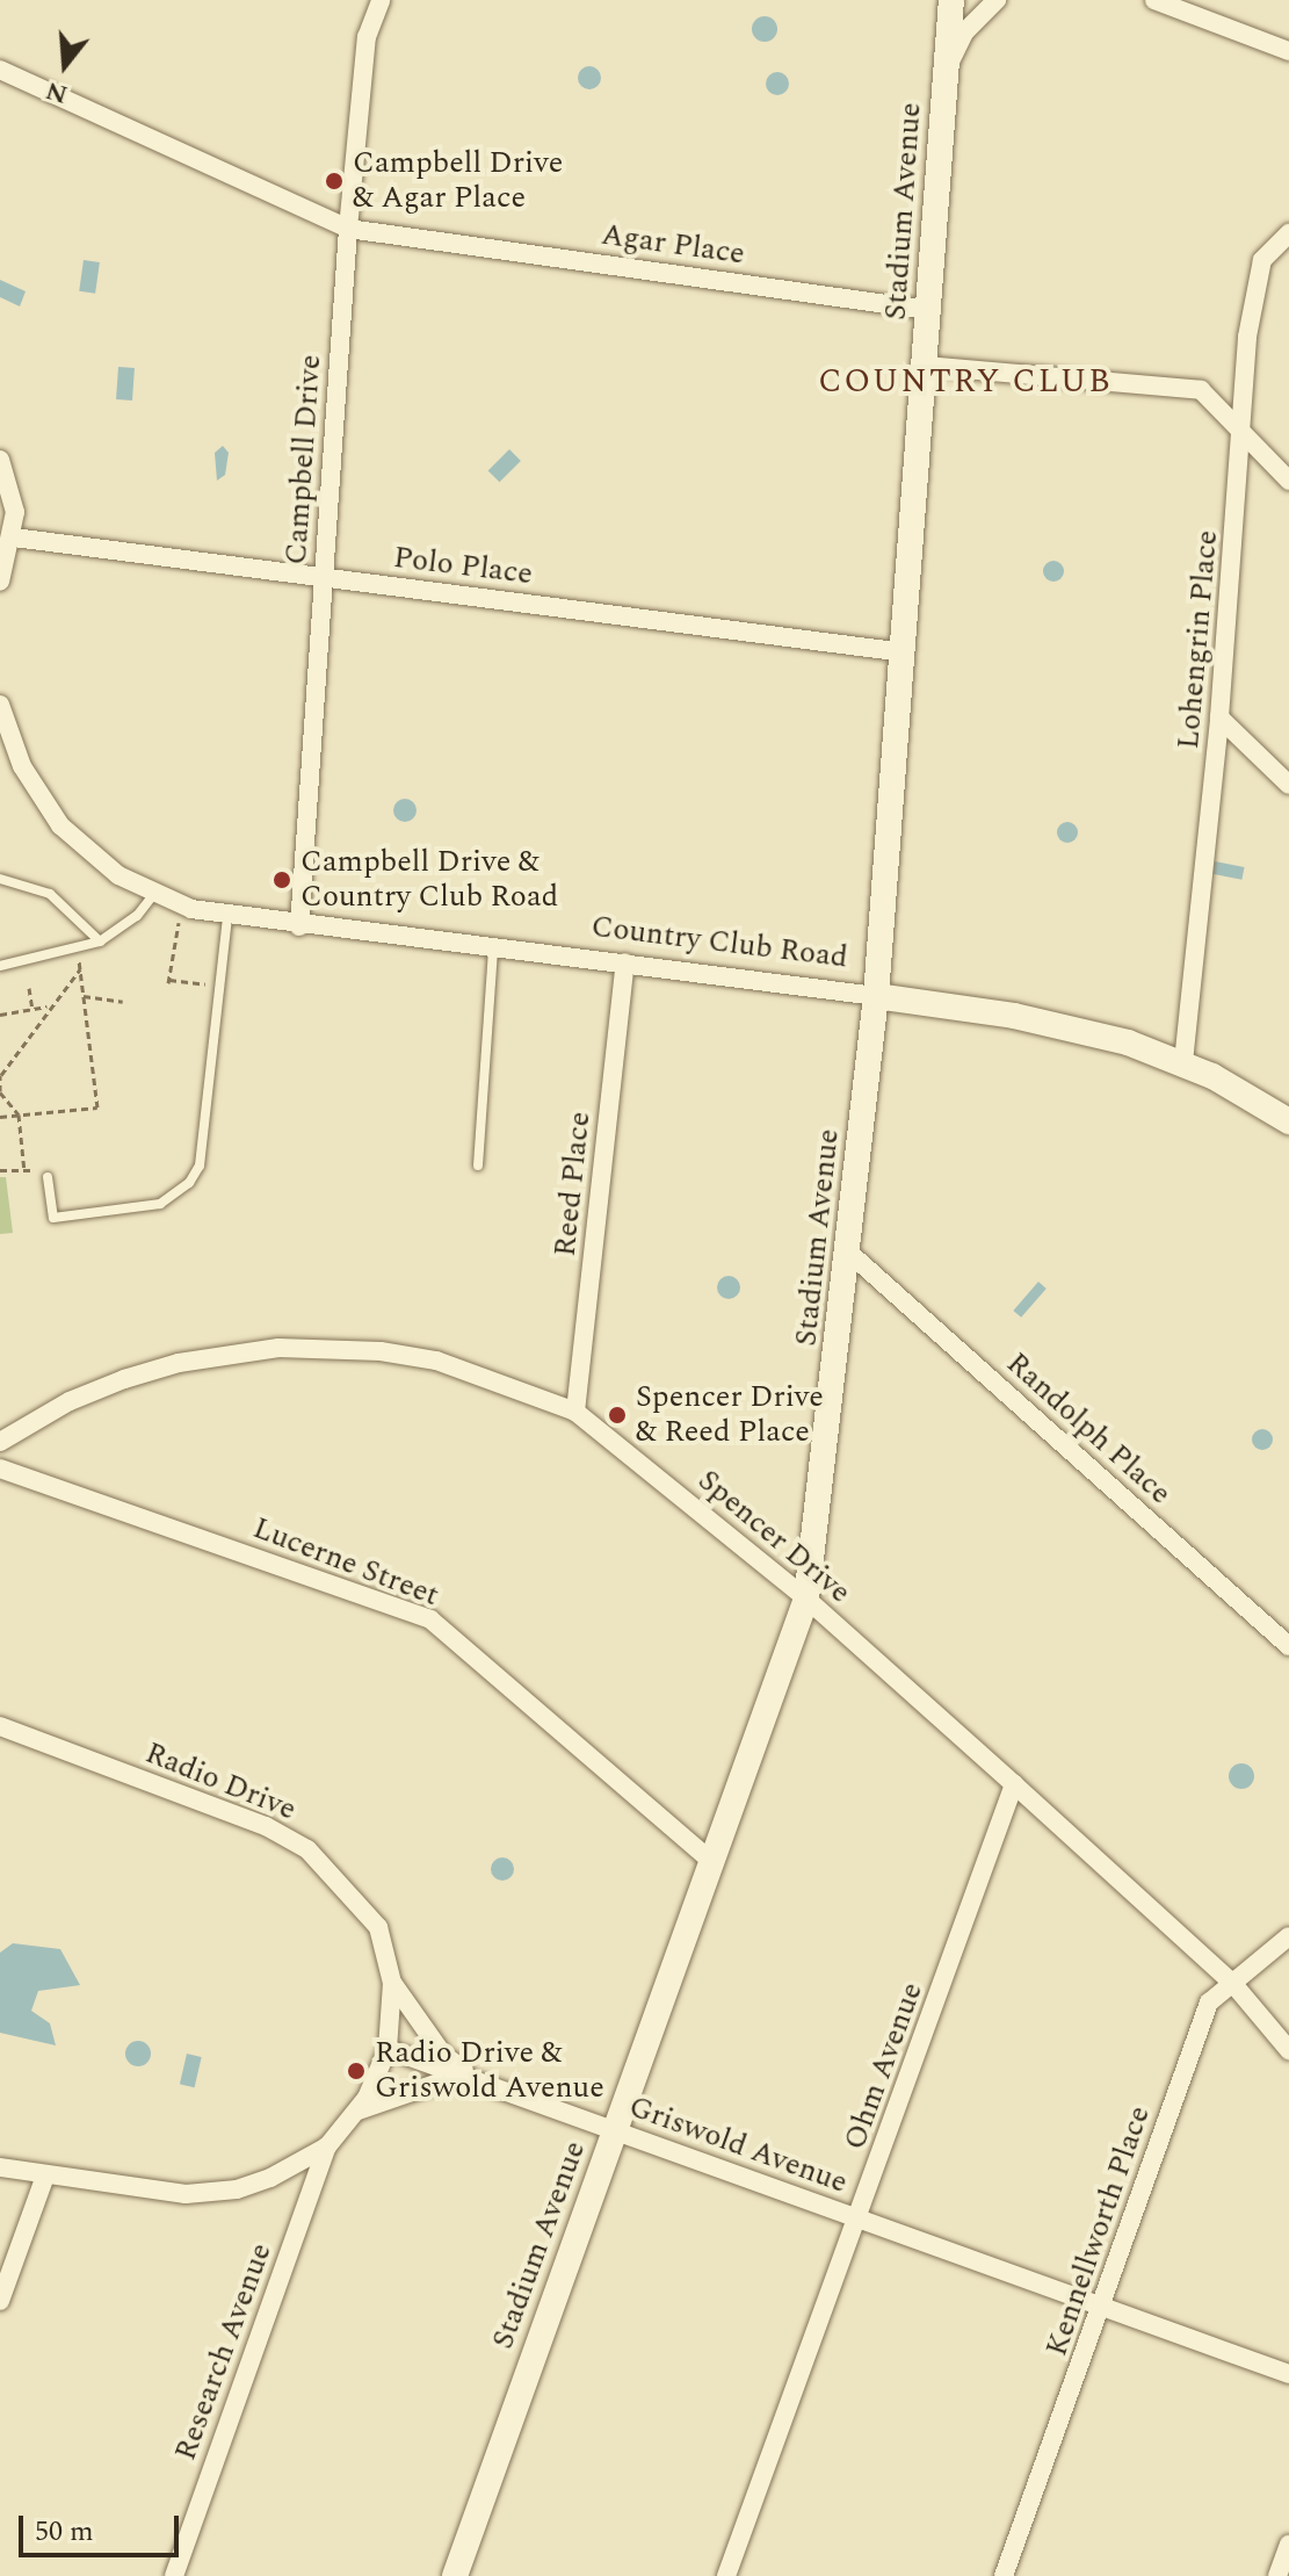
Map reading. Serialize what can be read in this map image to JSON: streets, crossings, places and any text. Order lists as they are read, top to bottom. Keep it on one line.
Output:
{"streets":{"street":["Stadium Avenue","Agar Place","Campbell Drive","Polo Place","Lohengrin Place","Country Club Road","Reed Place","Randolph Place","Spencer Drive","Lucerne Street","Radio Drive","Ohm Avenue","Griswold Avenue","Kennellworth Place","Research Avenue"]},"crossings":[["Stadium Avenue","Agar Place"],["Stadium Avenue","Polo Place"],["Stadium Avenue","Country Club Road"],["Stadium Avenue","Randolph Place"],["Stadium Avenue","Spencer Drive"],["Stadium Avenue","Lucerne Street"],["Stadium Avenue","Griswold Avenue"],["Agar Place","Campbell Drive"],["Campbell Drive","Polo Place"],["Campbell Drive","Country Club Road"],["Lohengrin Place","Country Club Road"],["Country Club Road","Reed Place"],["Reed Place","Spencer Drive"],["Spencer Drive","Ohm Avenue"],["Spencer Drive","Kennellworth Place"],["Radio Drive","Griswold Avenue"],["Ohm Avenue","Griswold Avenue"],["Griswold Avenue","Kennellworth Place"]],"districts":["COUNTRY CLUB"],"places":["Campbell Drive & Agar Place","Campbell Drive & Country Club Road","Spencer Drive & Reed Place","Radio Drive & Griswold Avenue"],"scale_bar":"50 m","north":"bottom"}
